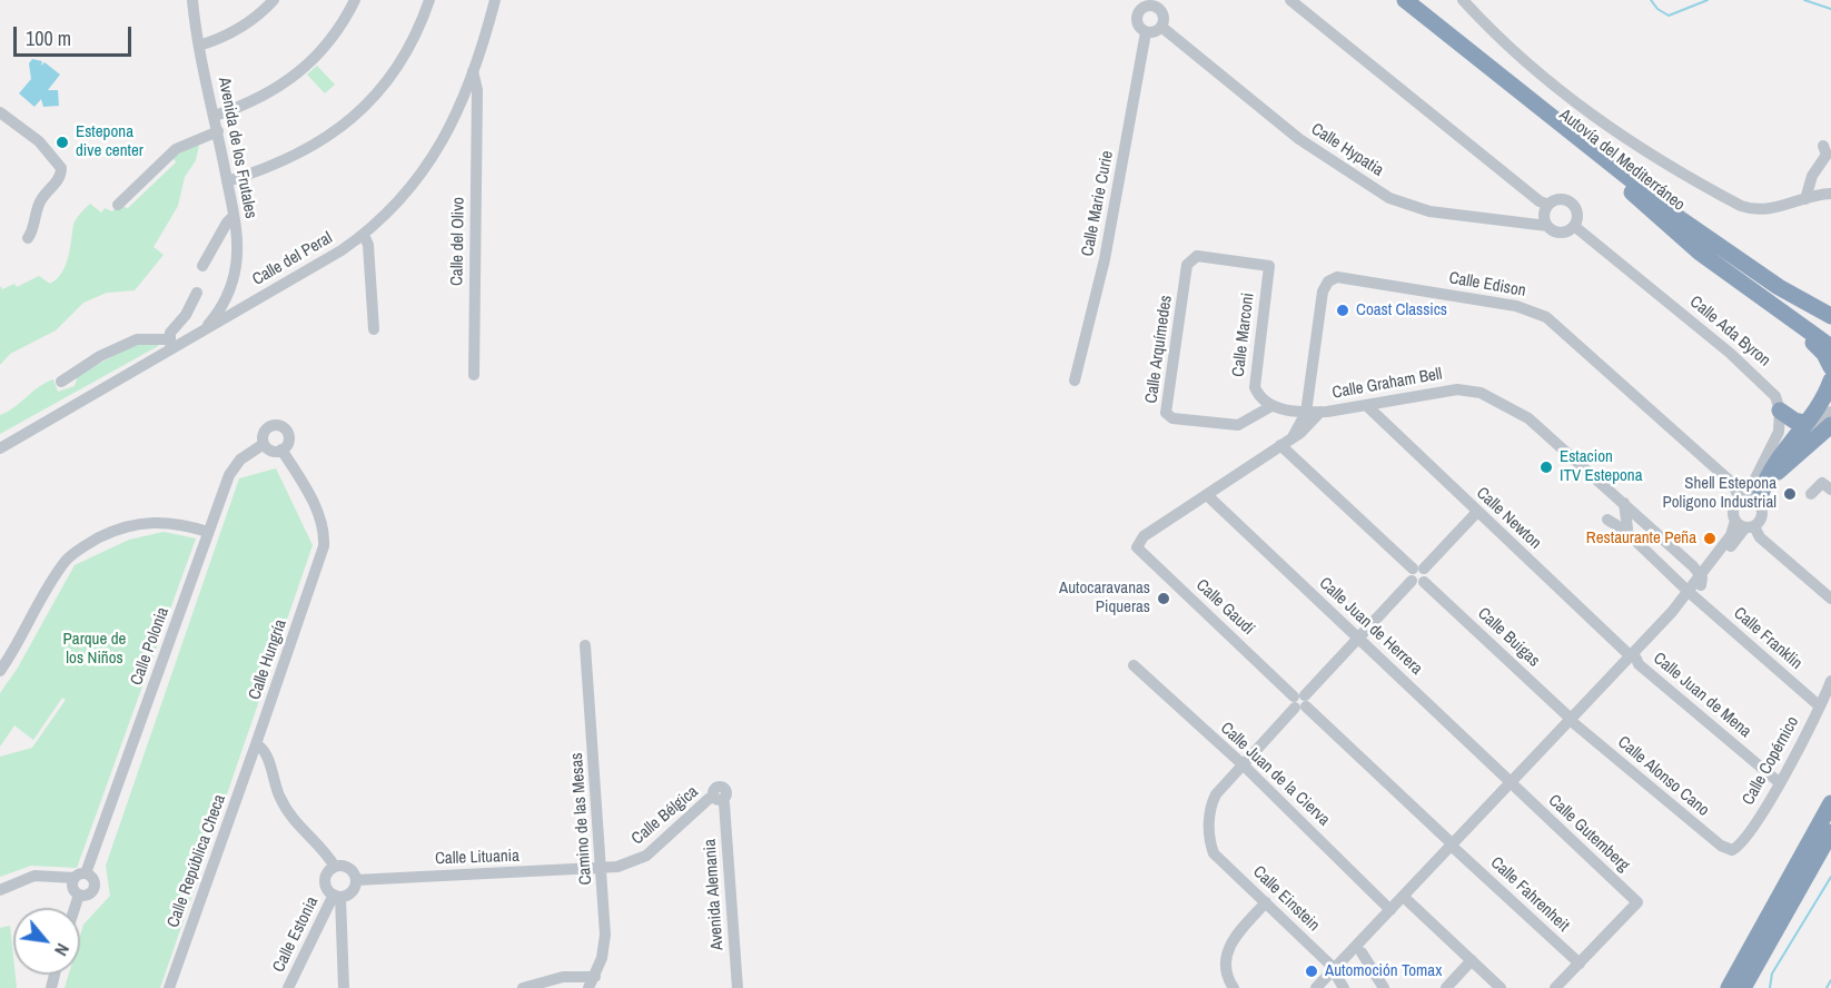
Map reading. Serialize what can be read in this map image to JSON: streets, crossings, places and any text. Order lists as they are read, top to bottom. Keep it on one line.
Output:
{"streets":{"highway":["Autovía del Mediterráneo"],"street":["Avenida de los Frutales","Calle Hypatia","Calle Marie Curie","Calle del Olivo","Calle del Peral","Calle Edison","Calle Ada Byron","Calle Marconi","Calle Arquímedes","Calle Graham Bell","Calle Newton","Calle Gaudí","Calle Juan de Herrera","Calle Buigas","Calle Franklin","Calle Polonia","Calle Hungría","Calle Juan de Mena","Calle Copérnico","Calle Juan de la Cierva","Calle Alonso Cano","Calle Bélgica","Camino de las Mesas","Calle Gutemberg","Calle Lituania","Calle República Checa","Avenida Alemania","Calle Fahrenheit","Calle Einstein","Calle Estonia"]},"crossings":[["Avenida de los Frutales","Calle del Peral"],["Calle Hypatia","Calle Marie Curie"],["Calle Hypatia","Calle Ada Byron"],["Calle del Olivo","Calle del Peral"],["Calle Edison","Calle Graham Bell"],["Calle Marconi","Calle Arquímedes"],["Calle Graham Bell","Calle Newton"],["Calle Graham Bell","Calle Gaudí"],["Calle Graham Bell","Calle Juan de Herrera"],["Calle Graham Bell","Calle Buigas"],["Calle Graham Bell","Calle Franklin"],["Calle Newton","Calle Juan de Mena"],["Calle Gaudí","Calle Fahrenheit"],["Calle Juan de Herrera","Calle Gutemberg"],["Calle Buigas","Calle Alonso Cano"],["Calle Franklin","Calle Copérnico"],["Calle Polonia","Calle Hungría"],["Calle Hungría","Calle República Checa"],["Calle Juan de Mena","Calle Copérnico"],["Calle Copérnico","Calle Alonso Cano"],["Calle Juan de la Cierva","Calle Einstein"],["Calle Bélgica","Camino de las Mesas"],["Calle Bélgica","Calle Lituania"],["Calle Bélgica","Avenida Alemania"],["Camino de las Mesas","Calle Lituania"],["Calle Gutemberg","Calle Fahrenheit"],["Calle Lituania","Calle Estonia"]],"parks":["Parque de los Niños"],"places":["Estepona dive center","Coast Classics","Estacion ITV Estepona","Shell Estepona Poligono Industrial","Restaurante Peña","Autocaravanas Piqueras","Automoción Tomax"],"scale_bar":"100 m","north":"bottom right"}
